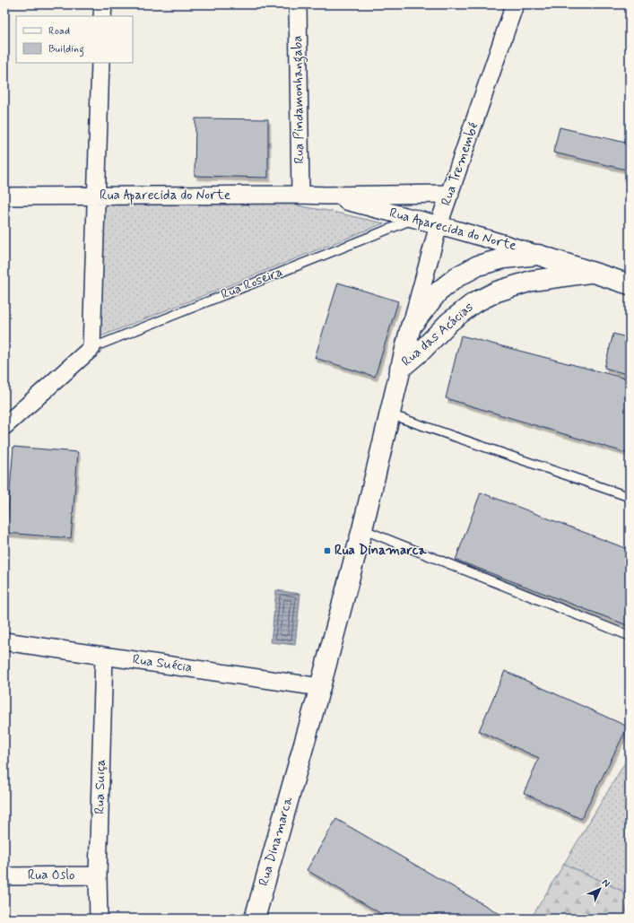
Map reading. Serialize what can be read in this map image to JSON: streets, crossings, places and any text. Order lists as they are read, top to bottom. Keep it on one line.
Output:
{"streets":{"main road":["Rua das Acácias","Rua Dinamarca"],"street":["Rua Pindamonhangaba","Rua Tremembé","Rua Aparecida do Norte","Rua Roseira","Rua Suécia","Rua Suiça","Rua Oslo"]},"crossings":[["Rua Pindamonhangaba","Rua Aparecida do Norte"],["Rua Tremembé","Rua Aparecida do Norte"],["Rua Tremembé","Rua das Acácias"],["Rua Aparecida do Norte","Rua Roseira"],["Rua Aparecida do Norte","Rua das Acácias"],["Rua das Acácias","Rua Dinamarca"],["Rua Suécia","Rua Suiça"],["Rua Suécia","Rua Dinamarca"],["Rua Suiça","Rua Oslo"]],"places":{"transit":["Rua Dinamarca"]},"legend":["Road","Building"],"north":"top right"}
